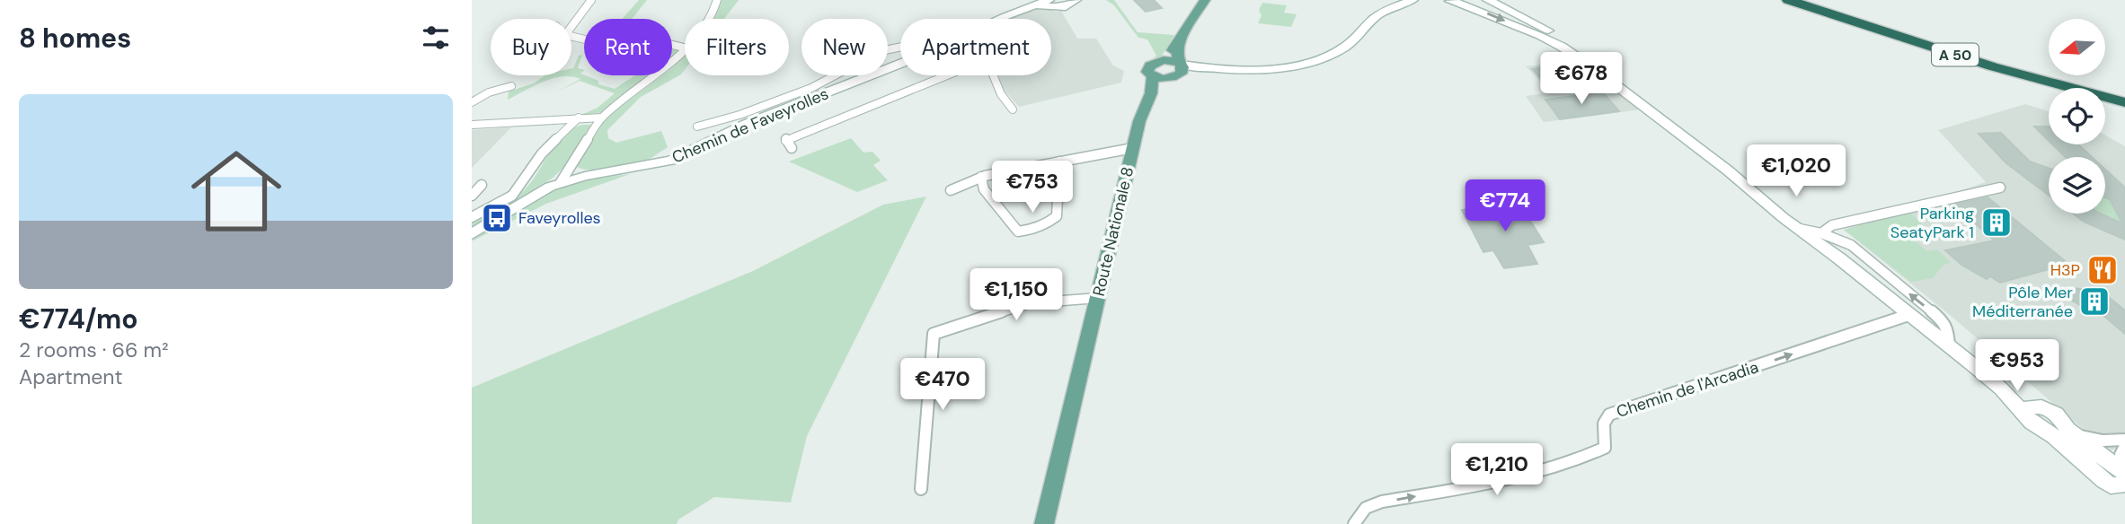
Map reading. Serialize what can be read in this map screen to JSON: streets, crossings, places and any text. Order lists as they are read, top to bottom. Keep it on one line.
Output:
{"streets":{"highway":["A 50"],"main road":["Chemin de Faveyrolles","Route Nationale 8"],"street":["Chemin de l'Arcadia"]},"one_way":["Chemin de l'Arcadia"],"places":{"bus stop":["Faveyrolles"],"building":["Parking SeatyPark 1","Pôle Mer Méditerranée"],"restaurant":["H3P"]},"north":"left","page":{"heading":"8 homes","chip":["Buy","Rent","Filters","New","Apartment"],"price":["€678","€1,020","€753","€774","€1,150","€953","€470","€1,210"],"list":[{"name":"€774/mo","note":"2 rooms · 66 m² · Apartment"}]}}
